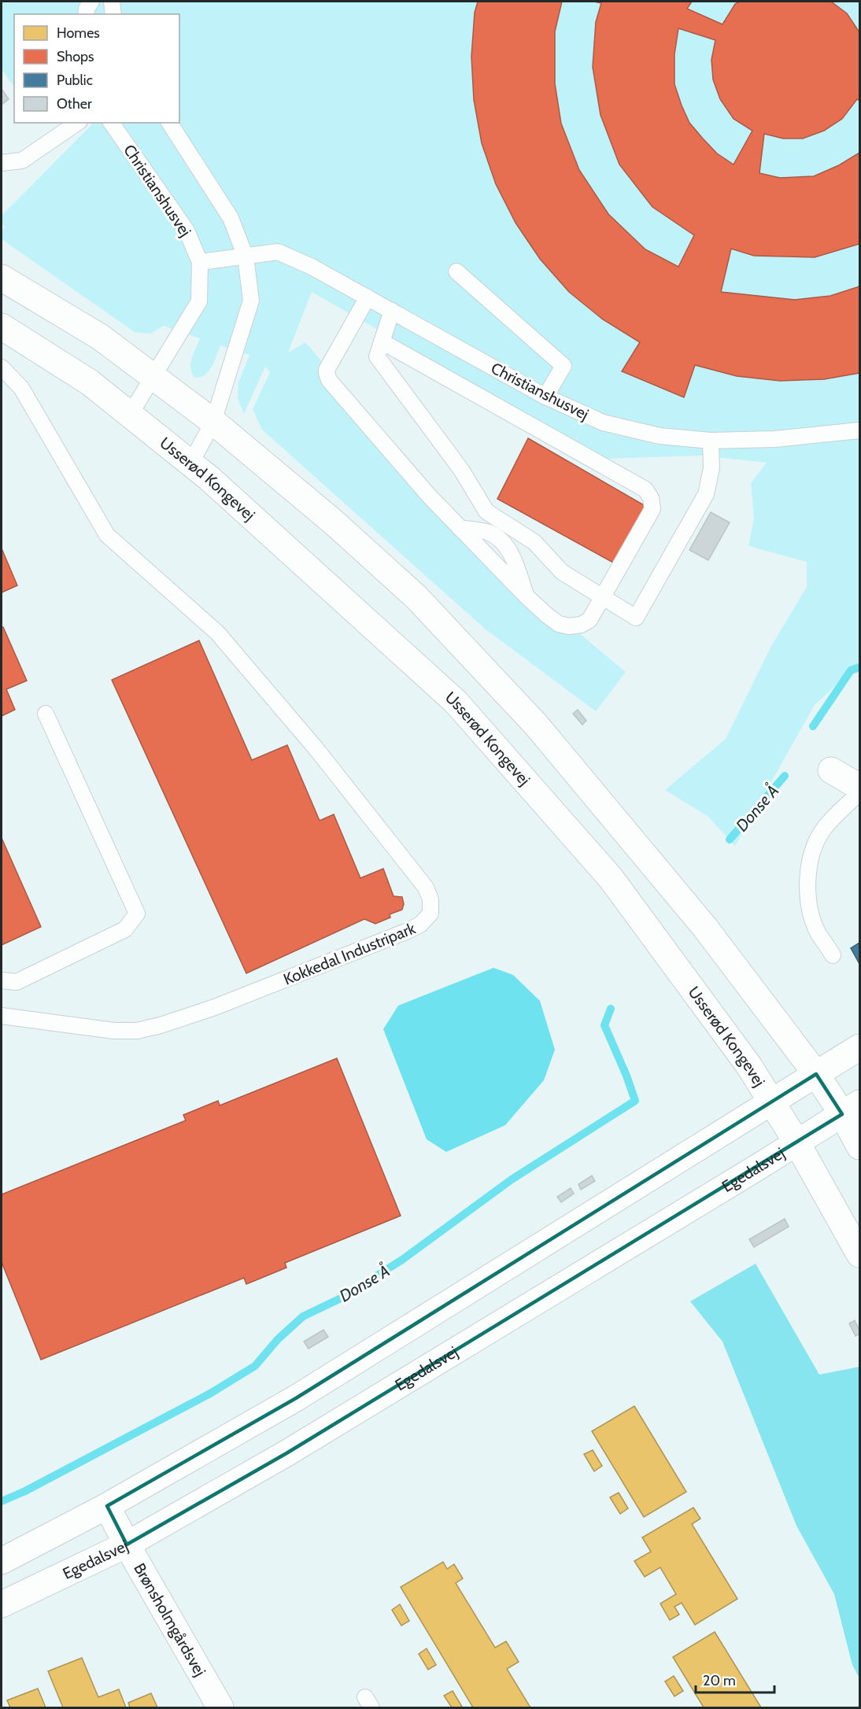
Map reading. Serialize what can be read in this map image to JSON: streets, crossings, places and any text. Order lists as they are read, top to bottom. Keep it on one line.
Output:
{"streets":{"main road":["Usserød Kongevej","Egedalsvej","Brønsholmgårdsvej"],"lane":["Christianshusvej","Kokkedal Industripark"]},"crossings":[["Christianshusvej","Usserød Kongevej"],["Usserød Kongevej","Egedalsvej"],["Egedalsvej","Brønsholmgårdsvej"]],"water":["Donse Å"],"legend":["Homes","Shops","Public","Other"],"scale_bar":"20 m"}
